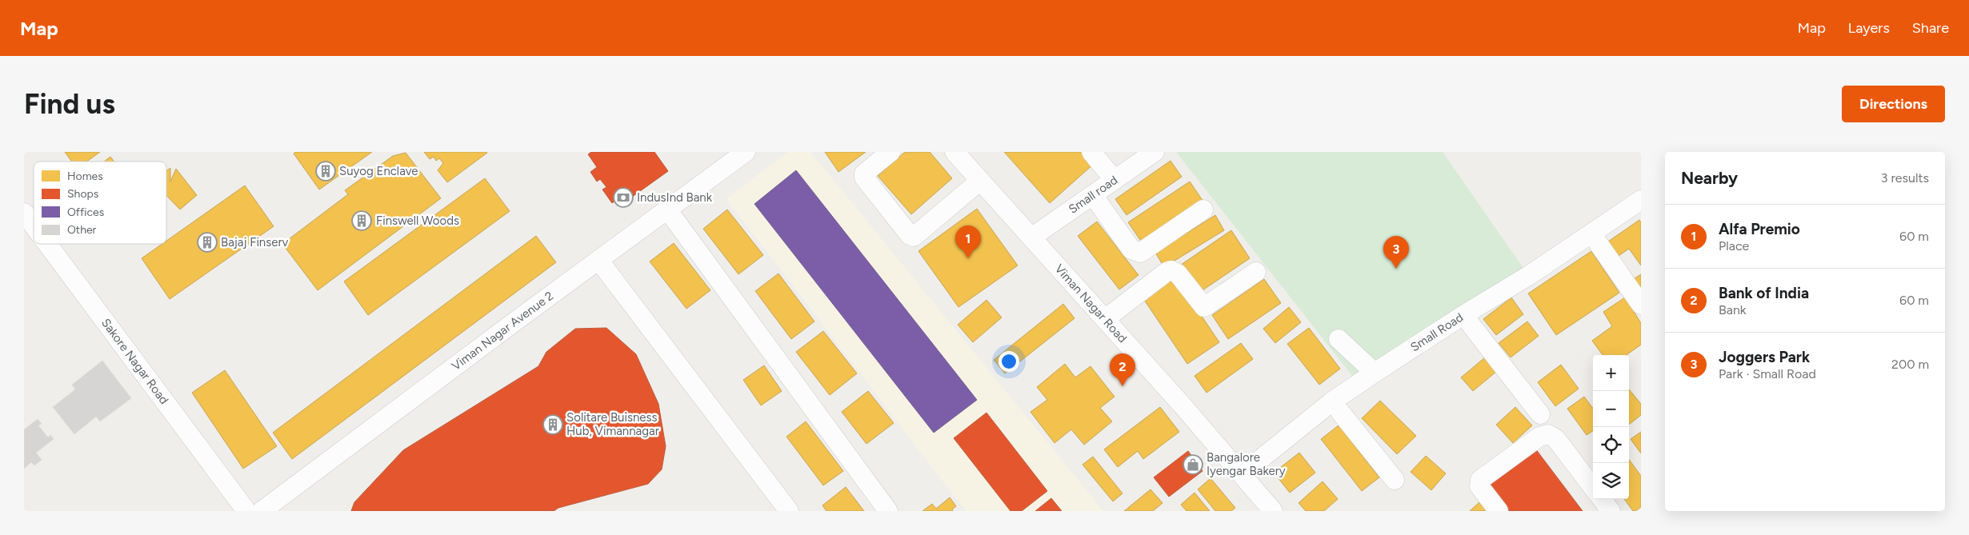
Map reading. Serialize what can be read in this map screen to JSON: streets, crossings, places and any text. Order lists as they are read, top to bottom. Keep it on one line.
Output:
{"streets":{"street":["Small road","Viman Nagar Road","Viman Nagar Avenue 2","Small Road","Sakore Nagar Road"]},"crossings":[["Small road","Viman Nagar Road"],["Viman Nagar Road","Small Road"]],"places":{"building":["Suyog Enclave","Finswell Woods","Bajaj Finserv","Solitare Buisness Hub, Vimannagar"],"bank":["IndusInd Bank"],"shop":["Bangalore Iyengar Bakery"]},"legend":["Homes","Shops","Offices","Other"],"page":{"header":"Map","nav":["Map","Layers","Share"],"buttons":"Directions","title":"Find us","heading":["Nearby","3 results"],"list":[{"mark":"1","name":"Alfa Premio","note":"Place","value":"60 m"},{"mark":"2","name":"Bank of India","note":"Bank","value":"60 m"},{"mark":"3","name":"Joggers Park","note":"Park · Small Road","value":"200 m"}],"pins":["1","3","2"],"map_buttons":["+","−"]}}
